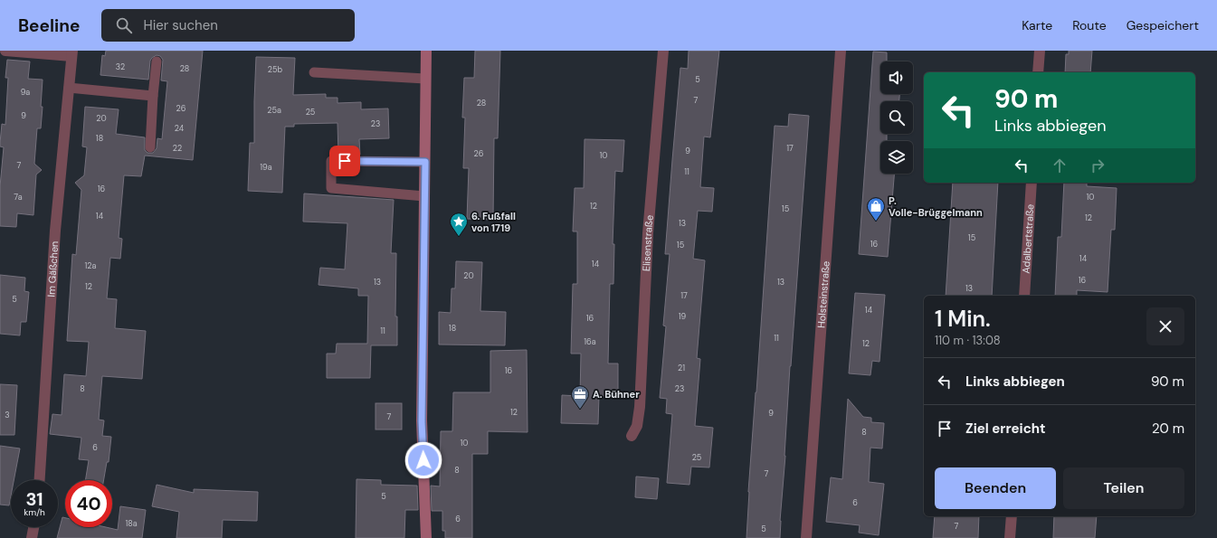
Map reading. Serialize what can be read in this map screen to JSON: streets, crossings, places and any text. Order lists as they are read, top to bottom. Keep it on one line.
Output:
{"streets":{"street":["Adalbertstraße","Elisenstraße","Im Gäßchen","Holsteinstraße"]},"places":{"shop":["P. Volle-Brüggelmann"],"place":["6. Fußfall von 1719"],"office":["A. Bühner"]},"house_numbers":["32","28","25b","5","9a","7","28","26","25a","25","9","20","23","24","18","22","17","9","26","10","7","19a","11","16","7a","10","12","15","14","12","13","15","16","15","14","14","12a","20","16","13","13","12","13","17","5","14","19","16","18","11","11","16a","12","21","16","8","23","12","9","3","7","8","10","6","25","8","7","5","6","6","18a","7","5"],"page":{"header":"Beeline","search":"Hier suchen","nav":["Karte","Route","Gespeichert"],"turn":["90 m","Links abbiegen"],"heading":["1 Min.","110 m · 13:08"],"list":[{"name":"Links abbiegen","value":"90 m"},{"name":"Ziel erreicht","value":"20 m"}],"buttons":["Beenden","Teilen"],"speed":"31 km/h","limit":"40"}}
